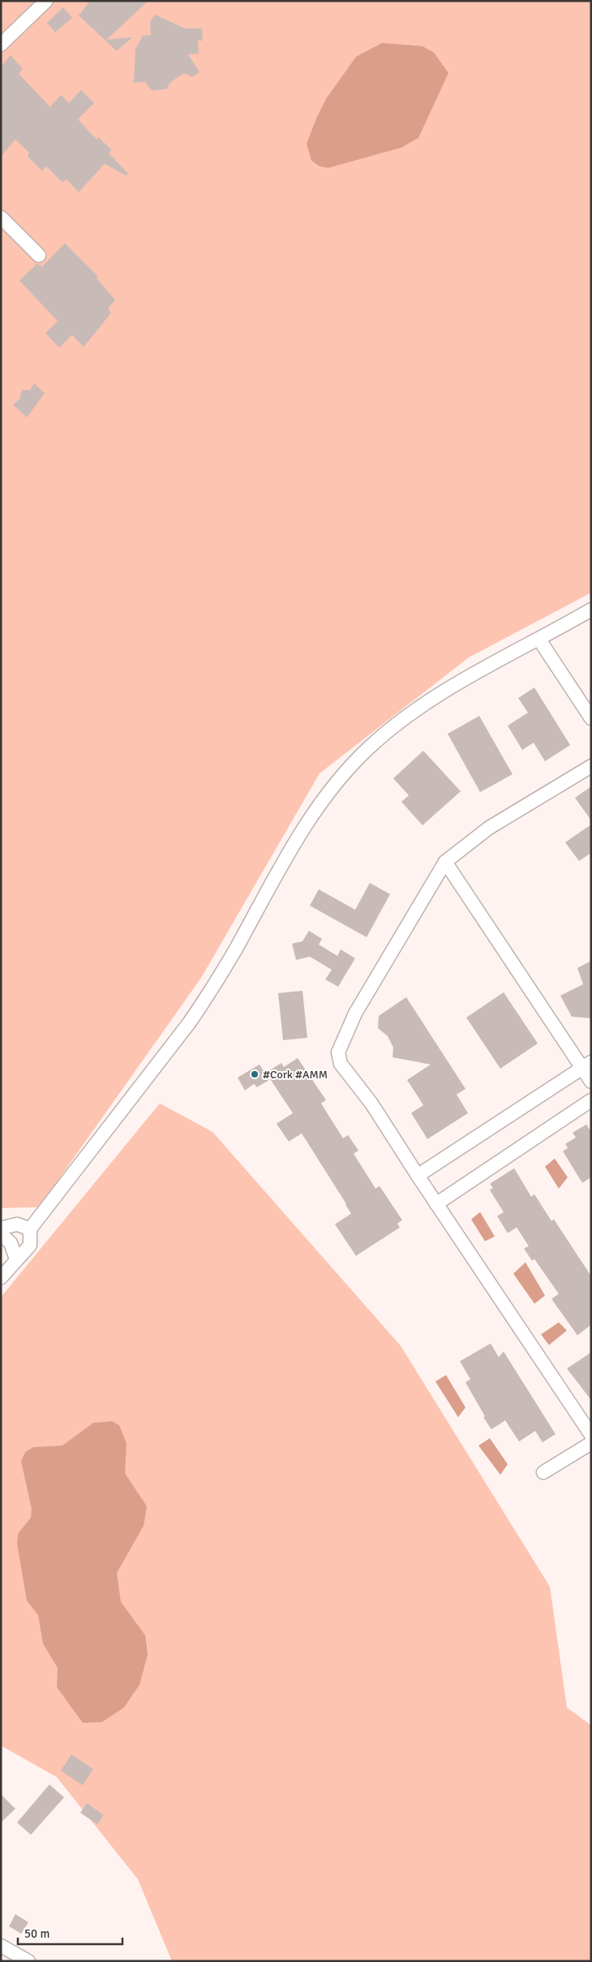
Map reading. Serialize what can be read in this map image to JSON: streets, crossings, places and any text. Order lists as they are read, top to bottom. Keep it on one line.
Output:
{"places":["#Cork #AMM"],"scale_bar":"50 m"}
